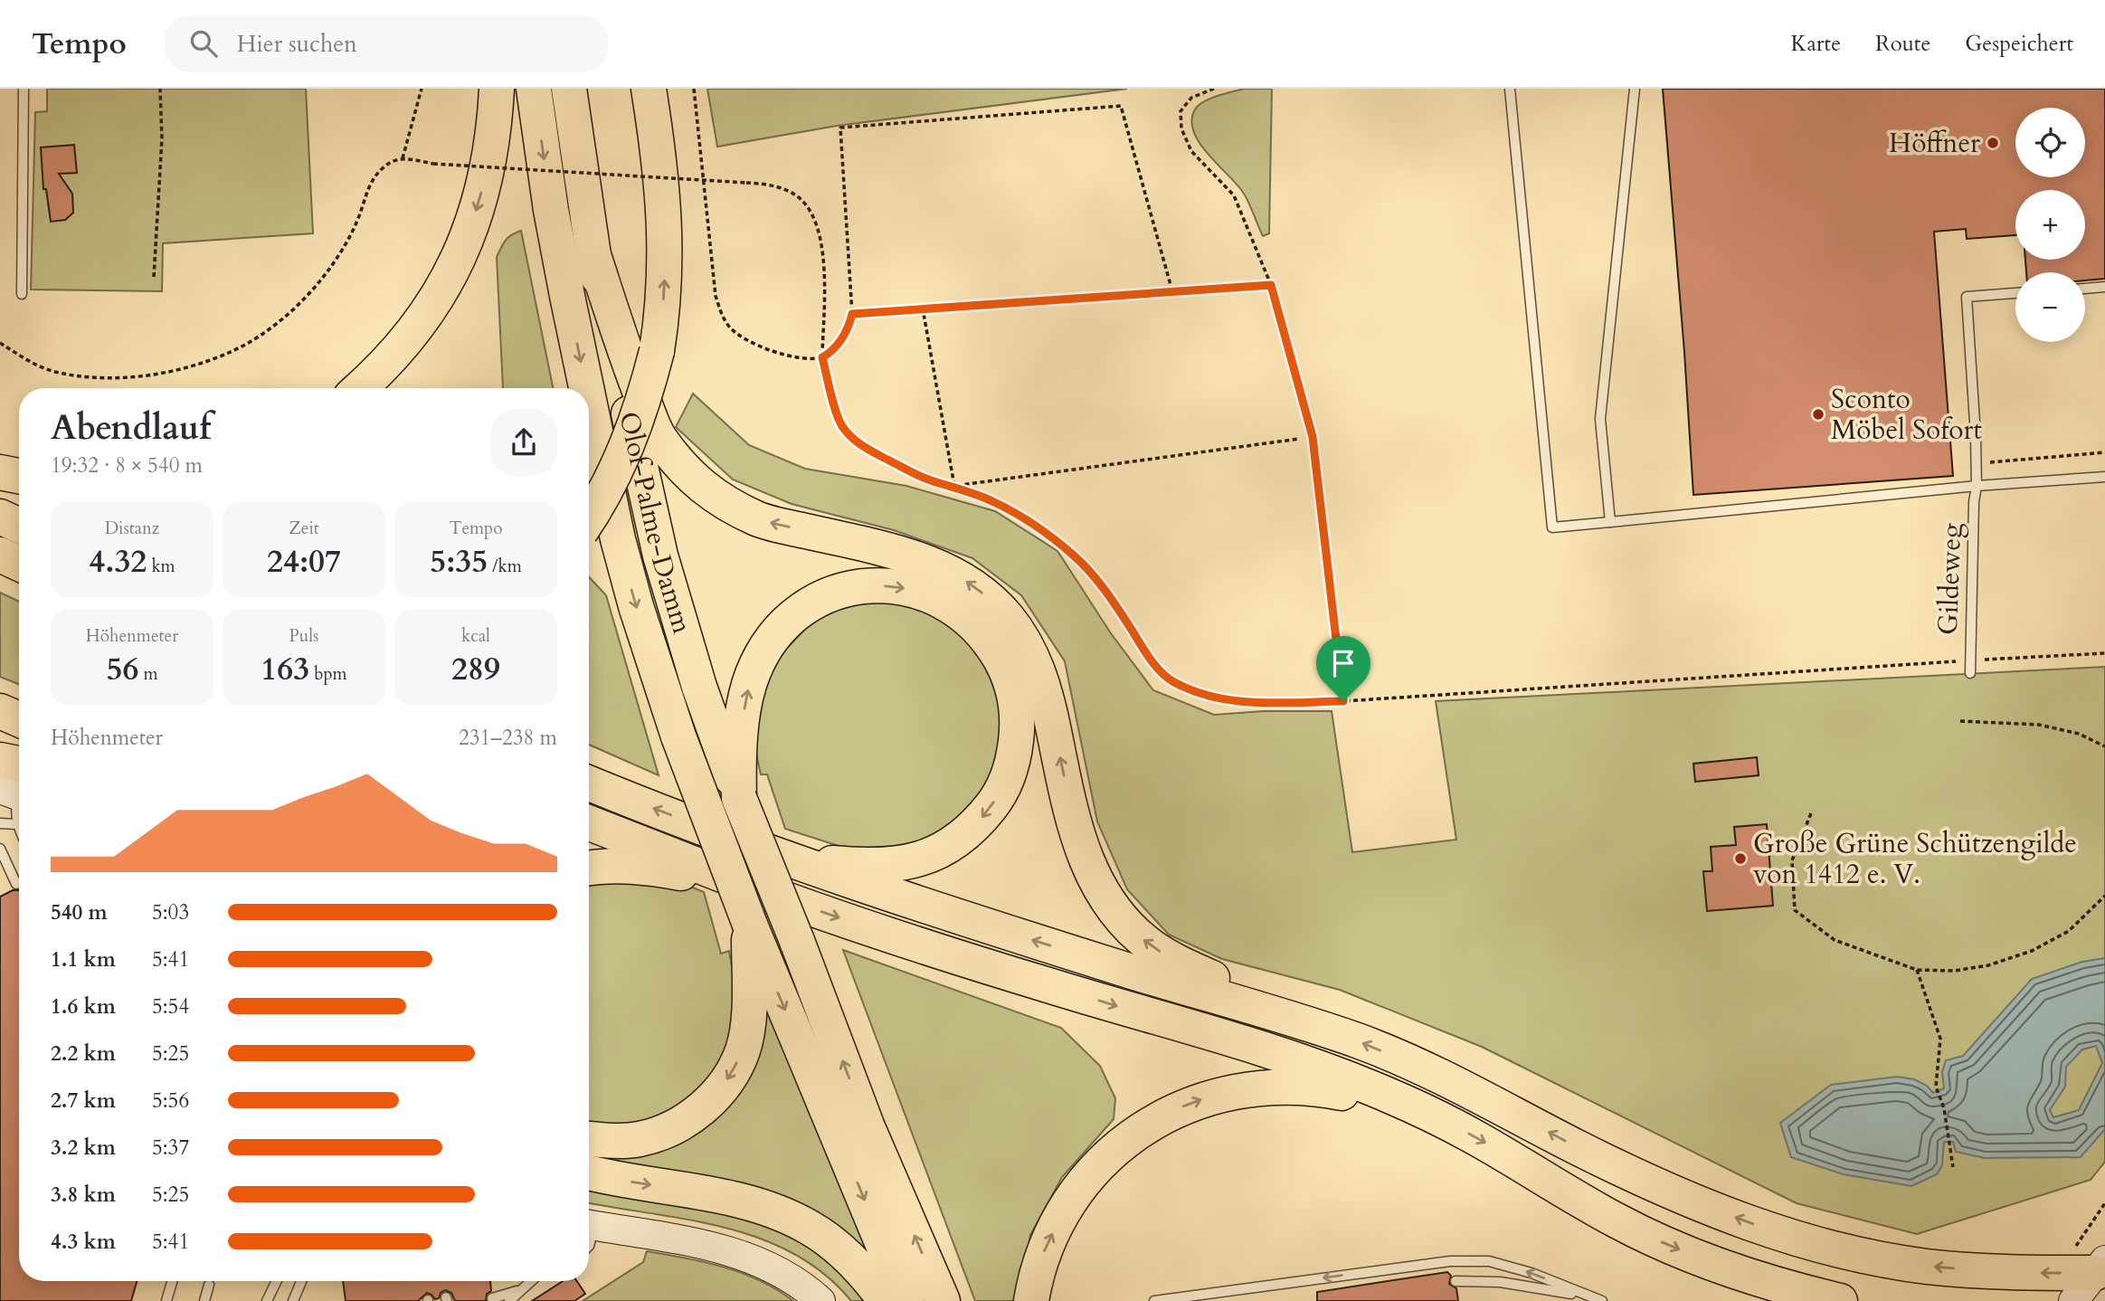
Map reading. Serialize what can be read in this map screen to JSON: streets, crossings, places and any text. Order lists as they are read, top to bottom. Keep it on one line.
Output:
{"streets":{"highway":["Olof-Palme-Damm"],"lane":["Gildeweg"]},"places":["Höffner","Sconto Möbel Sofort","Große Grüne Schützengilde von 1412 e. V."],"page":{"header":"Tempo","search":"Hier suchen","nav":["Karte","Route","Gespeichert"],"map_buttons":["+","−"],"heading":["Abendlauf","19:32 · 8 × 540 m"],"stats":[["Distanz","4.32 km"],["Zeit","24:07"],["Tempo","5:35 /km"],["Höhenmeter","56 m"],["Puls","163 bpm"],["kcal","289"]],"chart":["Höhenmeter","231–238 m"],"list":[{"name":"540 m","note":"5:03"},{"name":"1.1 km","note":"5:41"},{"name":"1.6 km","note":"5:54"},{"name":"2.2 km","note":"5:25"},{"name":"2.7 km","note":"5:56"},{"name":"3.2 km","note":"5:37"},{"name":"3.8 km","note":"5:25"},{"name":"4.3 km","note":"5:41"}]}}
